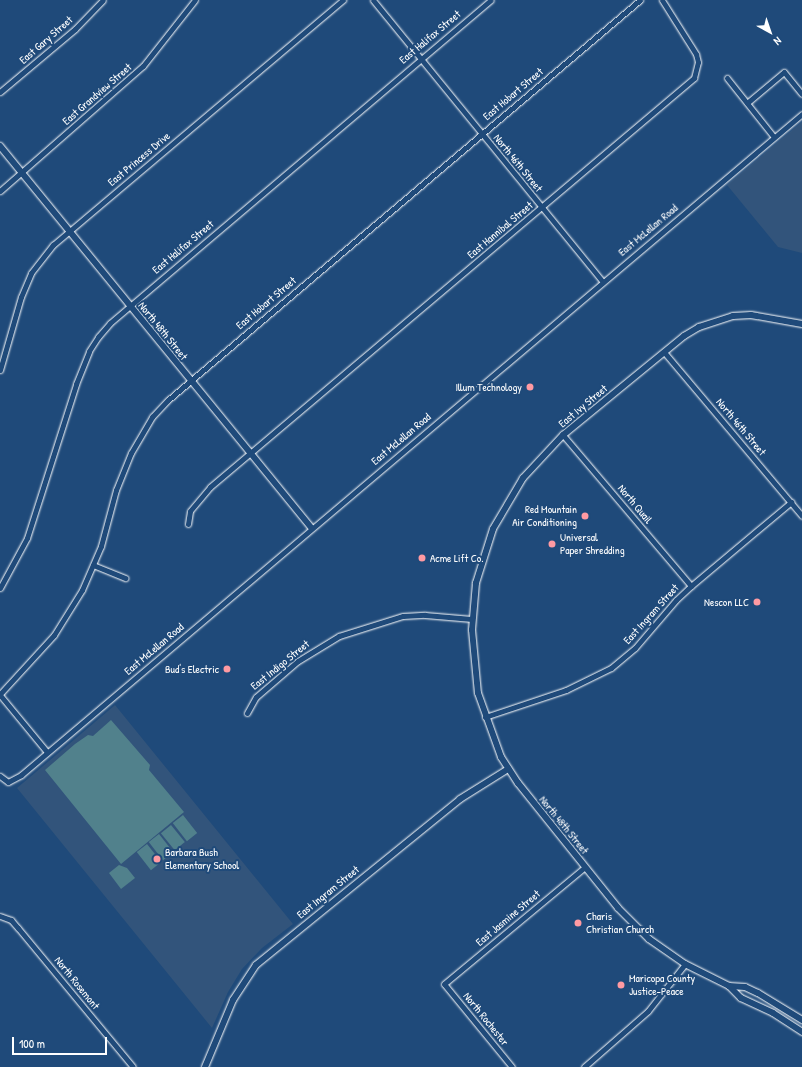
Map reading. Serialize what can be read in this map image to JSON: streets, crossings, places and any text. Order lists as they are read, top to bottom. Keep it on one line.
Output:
{"streets":{"street":["East Halifax Street","East Gary Street","East Grandview Street","East Hobart Street","East Princess Drive","North 46th Street","East Hannibal Street","East McLellan Road","North 48th Street","East Ivy Street","North Quail","East Ingram Street","East Indigo Street","East Jasmine Street","North Rosemont","North Rochester"]},"crossings":[["East Halifax Street","North 46th Street"],["East Halifax Street","North 48th Street"],["East Grandview Street","North 48th Street"],["East Hobart Street","North 46th Street"],["East Hobart Street","North 48th Street"],["East Princess Drive","North 48th Street"],["North 46th Street","East Hannibal Street"],["North 46th Street","East McLellan Road"],["North 46th Street","East Ivy Street"],["North 46th Street","East Ingram Street"],["East Hannibal Street","North 48th Street"],["East McLellan Road","North 48th Street"],["North 48th Street","East Ivy Street"],["North 48th Street","East Ingram Street"],["North 48th Street","East Indigo Street"],["North 48th Street","East Jasmine Street"],["East Ivy Street","North Quail"],["East Ivy Street","East Indigo Street"],["North Quail","East Ingram Street"],["East Jasmine Street","North Rochester"]],"places":["Illum Technology","Red Mountain Air Conditioning","Universal Paper Shredding","Acme Lift Co.","Nescon LLC","Bud's Electric","Barbara Bush Elementary School","Charis Christian Church","Maricopa County Justice-Peace"],"scale_bar":"100 m","north":"bottom right"}
